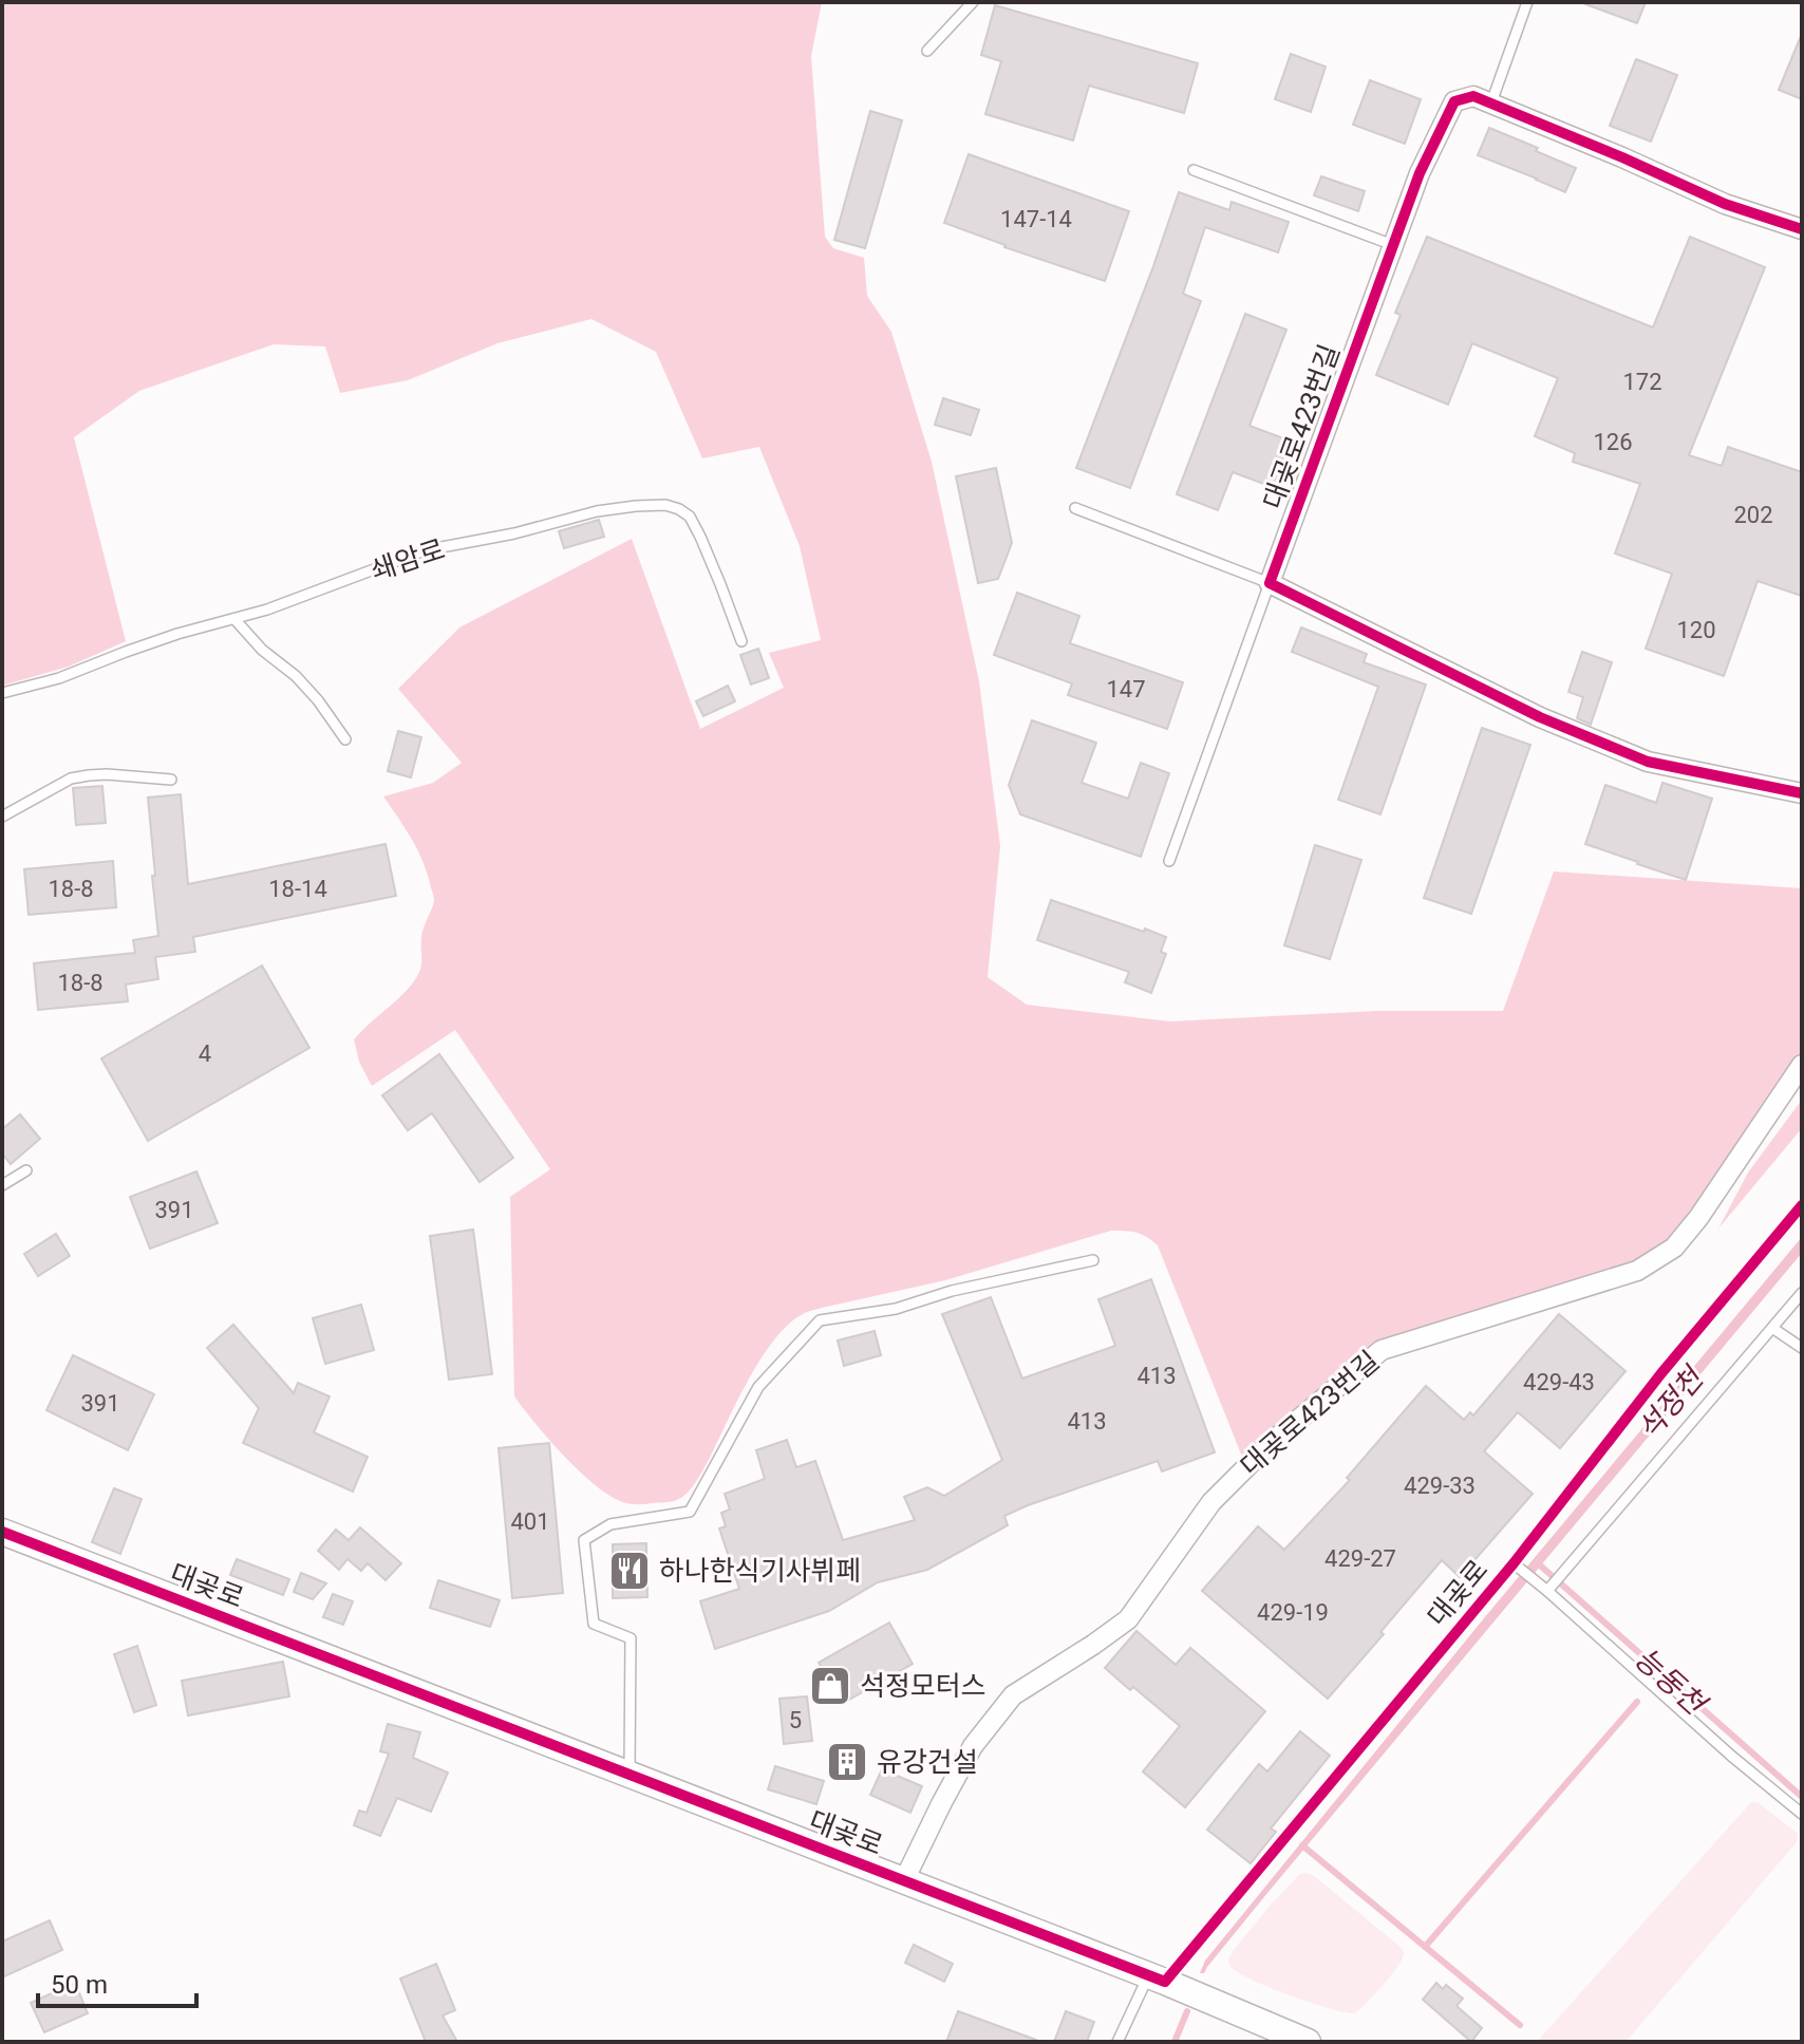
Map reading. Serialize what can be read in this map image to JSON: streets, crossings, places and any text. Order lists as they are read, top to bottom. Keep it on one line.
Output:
{"streets":{"street":["대곶로423번길","대곶로"],"lane":["쇄암로"]},"crossings":[["대곶로423번길","대곶로"]],"water":["석정천","능동천"],"places":{"restaurant":["하나한식기사뷔페"],"shop":["석정모터스"],"building":["유강건설"]},"house_numbers":["147-14","172","126","202","120","147","18-8","18-14","18-8","4","391","413","429-43","391","413","429-33","401","429-27","429-19","5"],"scale_bar":"50 m"}
